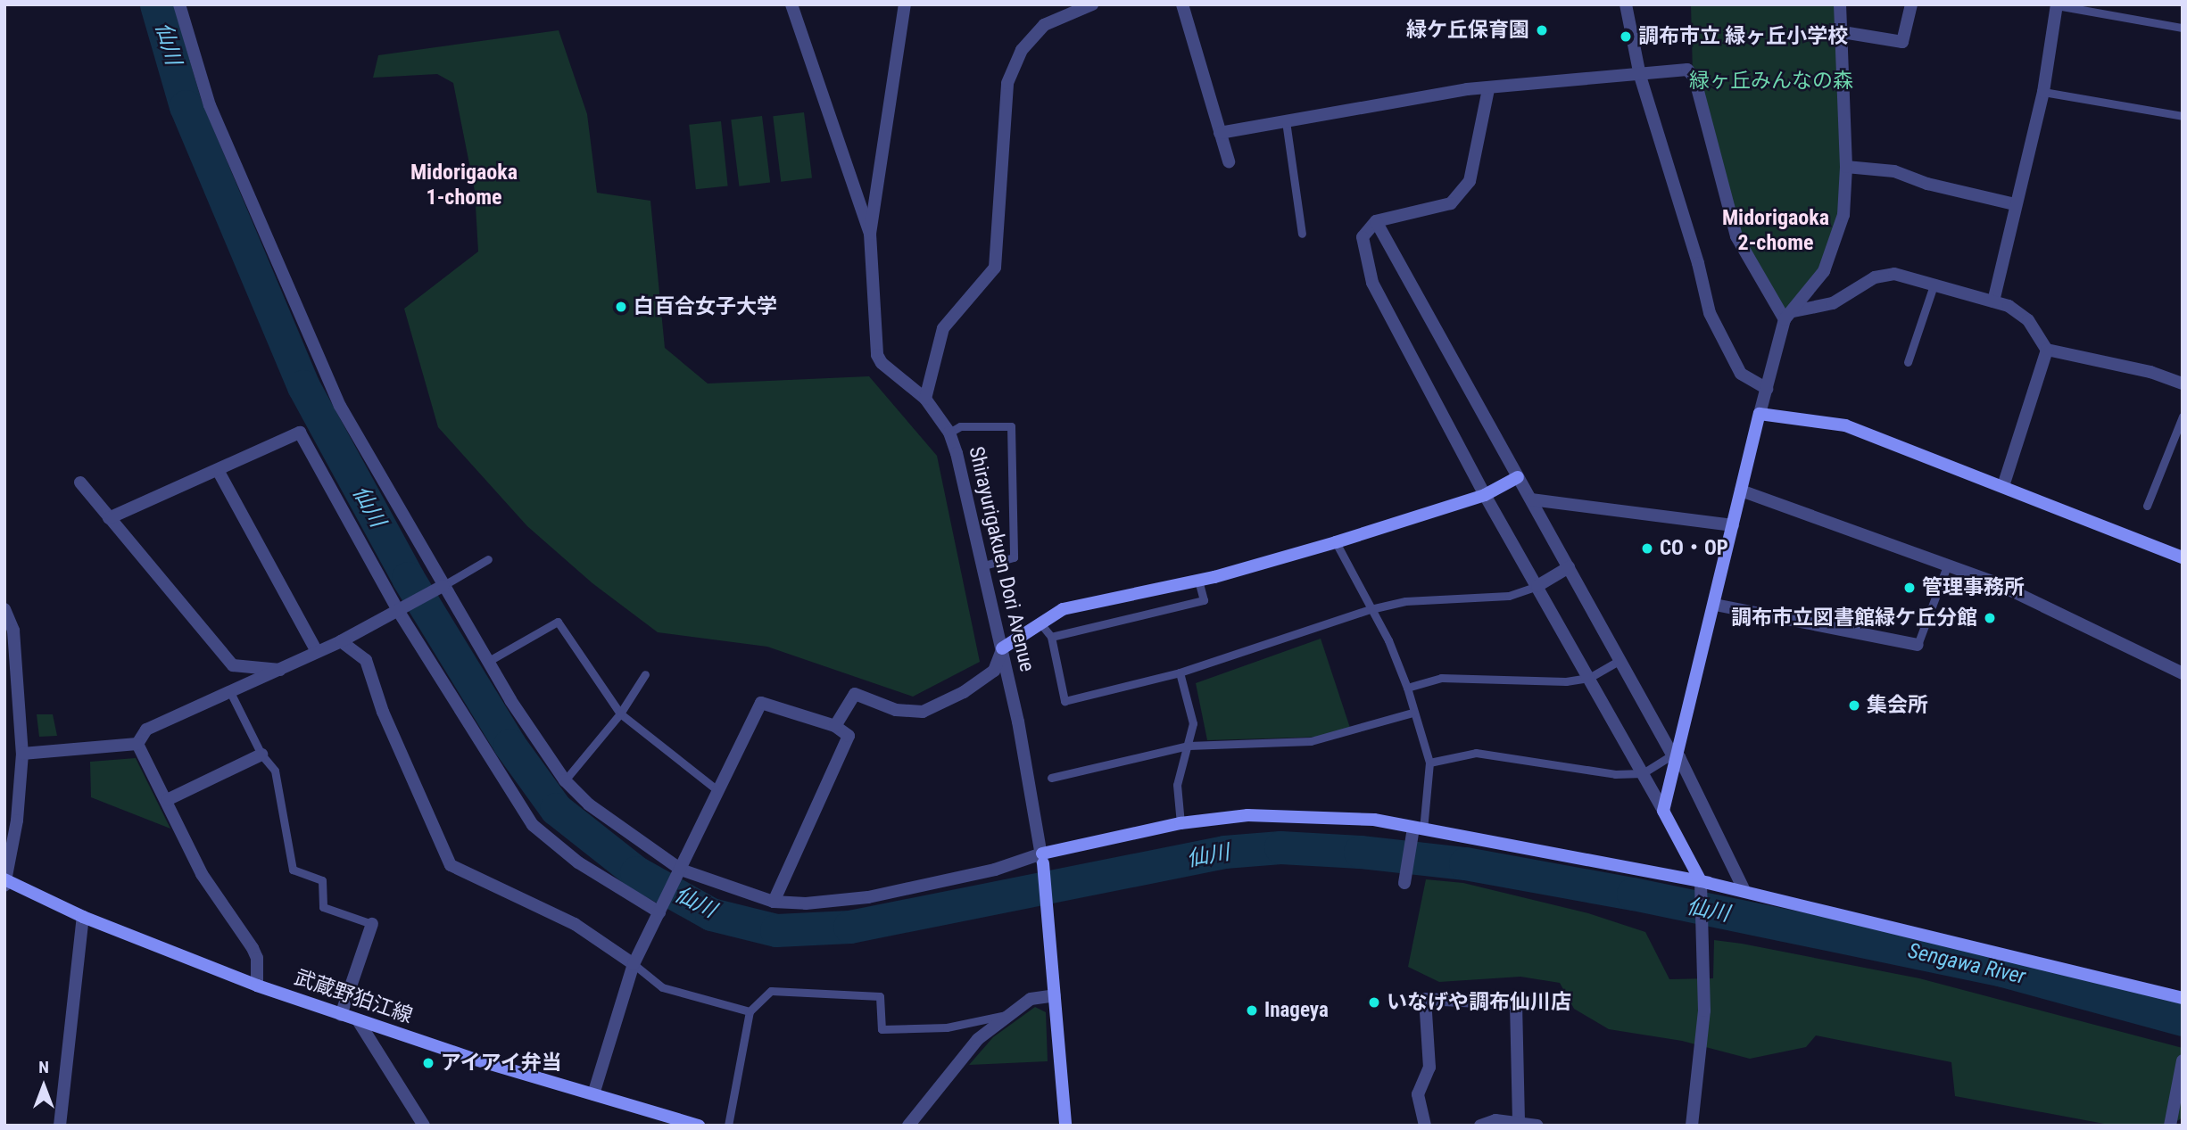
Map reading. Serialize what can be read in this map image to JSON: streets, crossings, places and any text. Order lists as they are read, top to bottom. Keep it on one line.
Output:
{"streets":{"street":["Shirayurigakuen Dori Avenue","武蔵野狛江線"]},"districts":["Midorigaoka 1-chome","Midorigaoka 2-chome"],"water":["仙川","Sengawa River"],"parks":["緑ヶ丘みんなの森"],"places":["緑ケ丘保育園","調布市立 緑ヶ丘小学校","白百合女子大学","CO・OP","管理事務所","調布市立図書館緑ケ丘分館","集会所","いなげや調布仙川店","Inageya","アイアイ弁当"],"north":"top"}
